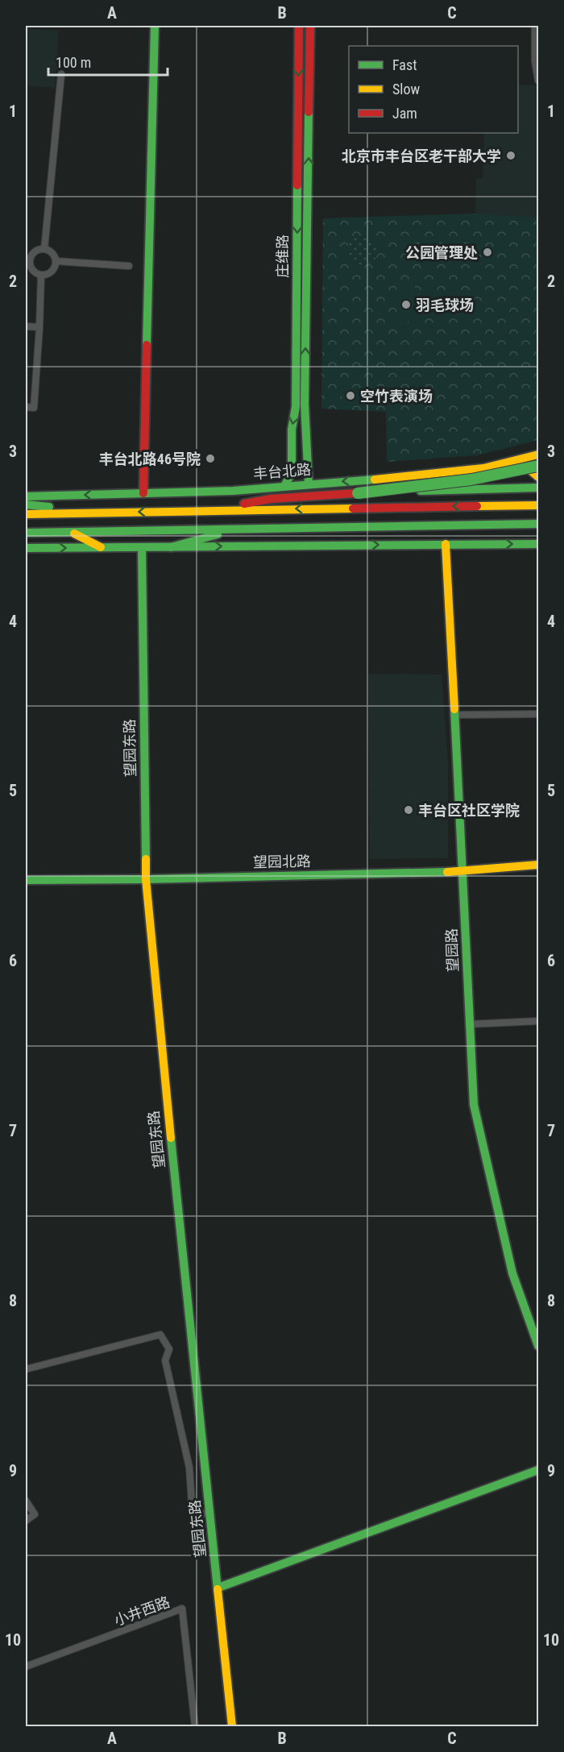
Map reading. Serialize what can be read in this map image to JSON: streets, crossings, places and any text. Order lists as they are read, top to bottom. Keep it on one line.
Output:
{"streets":{"main road":["庄维路","丰台北路","望园东路","望园北路","望园路"],"street":["小井西路"]},"crossings":[["庄维路","丰台北路"],["望园东路","望园北路"],["望园北路","望园路"]],"places":["北京市丰台区老干部大学","公园管理处","羽毛球场","空竹表演场","丰台北路46号院","丰台区社区学院"],"legend":["Fast","Slow","Jam"],"scale_bar":"100 m","grid":{"columns":["A","B","C"],"rows":["1","2","3","4","5","6","7","8","9","10"]}}
